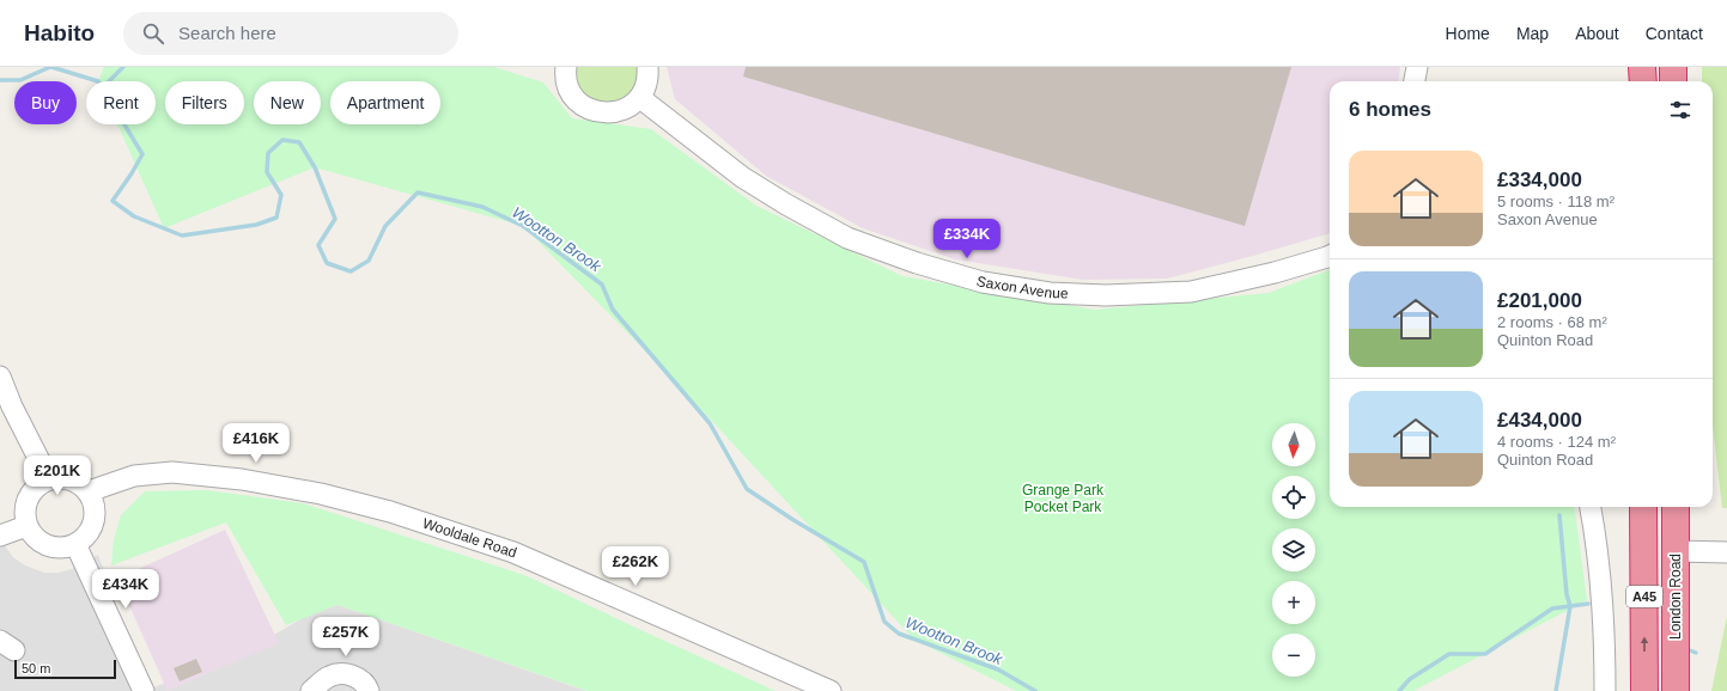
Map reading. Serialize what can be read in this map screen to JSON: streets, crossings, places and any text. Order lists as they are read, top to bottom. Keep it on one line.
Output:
{"streets":{"highway":["A45","London Road"],"street":["Saxon Avenue","Wooldale Road"]},"water":["Wootton Brook"],"parks":["Grange Park Pocket Park"],"scale_bar":"50 m","north":"bottom","page":{"header":"Habito","search":"Search here","nav":["Home","Map","About","Contact"],"chip":["Buy","Rent","Filters","New","Apartment"],"heading":"6 homes","list":[{"name":"£334,000","note":"5 rooms · 118 m² · Saxon Avenue"},{"name":"£201,000","note":"2 rooms · 68 m² · Quinton Road"},{"name":"£434,000","note":"4 rooms · 124 m² · Quinton Road"}],"price":["£334K","£416K","£201K","£262K","£434K","£257K"],"map_buttons":["+","−"],"scale":"50 m"}}
